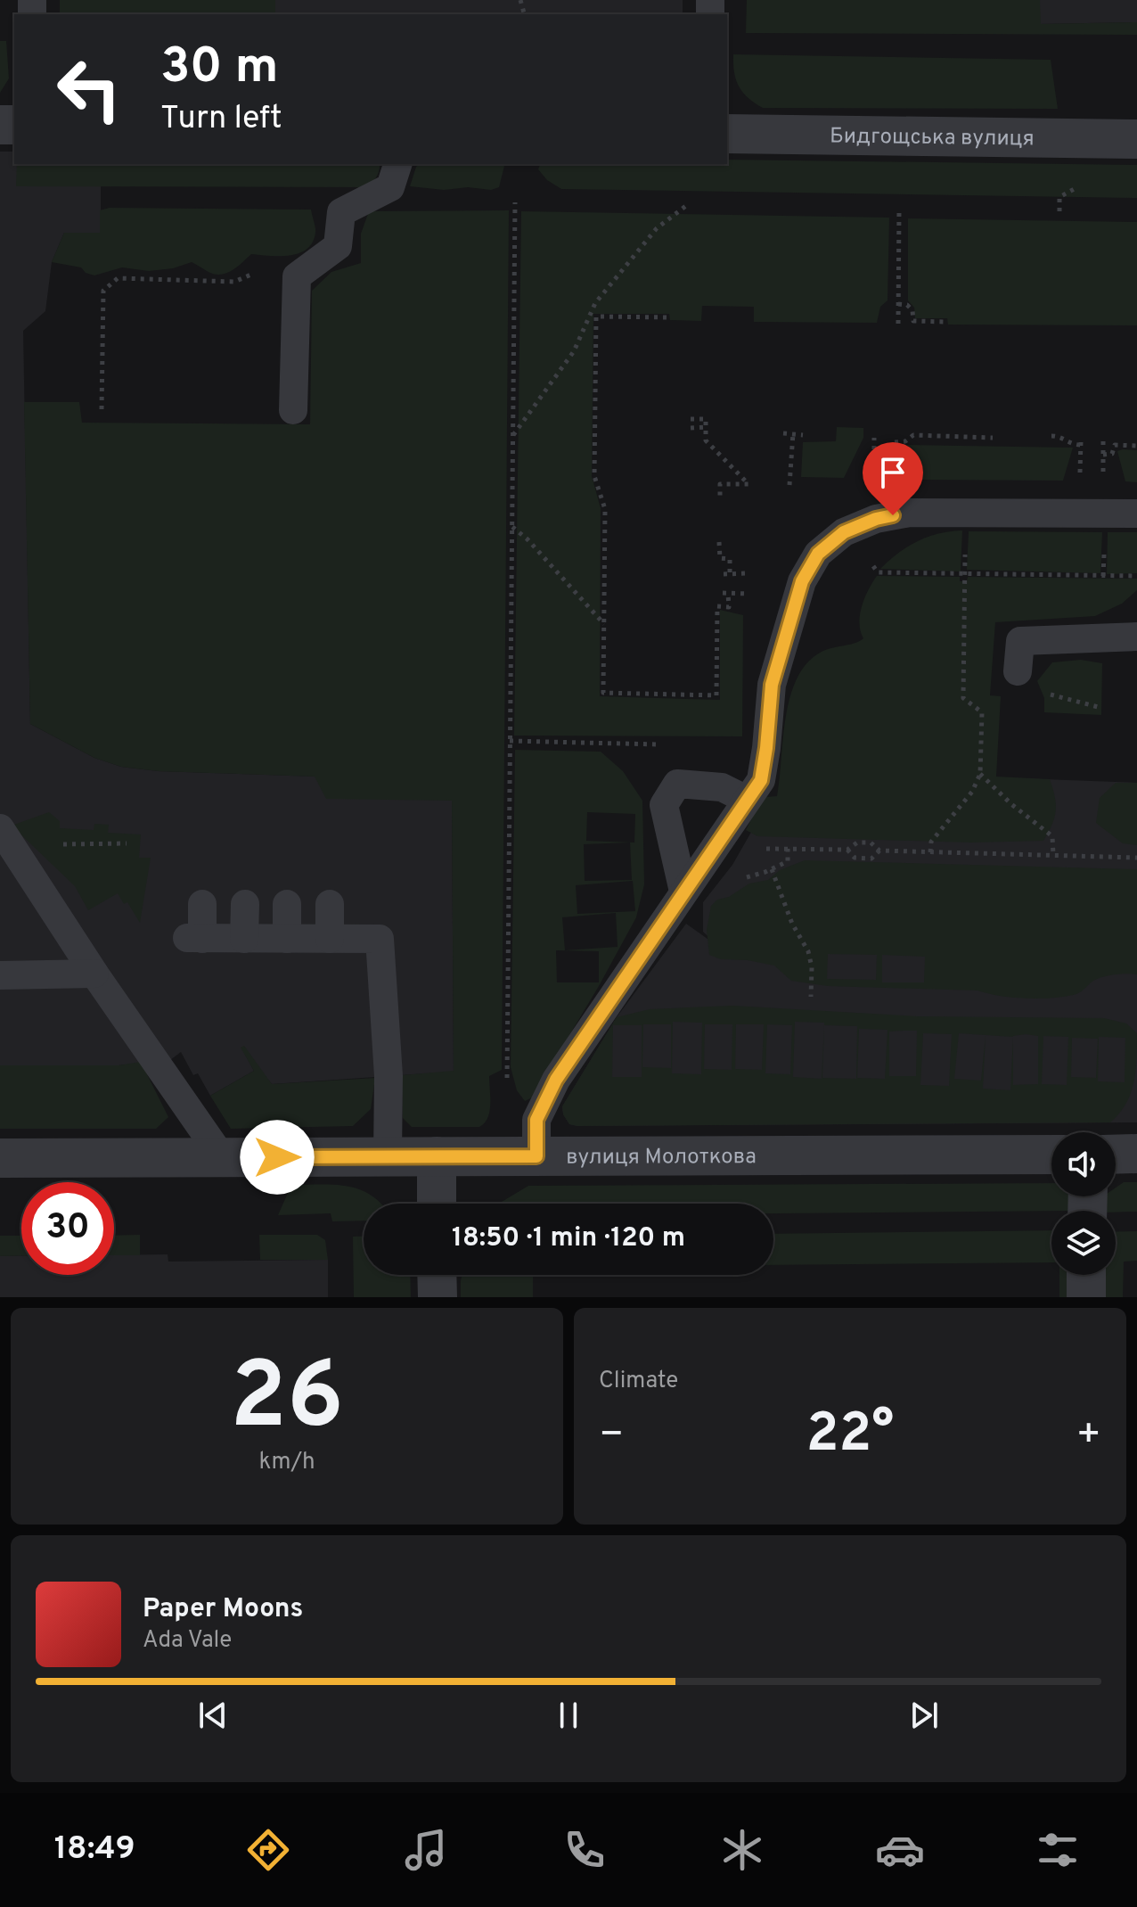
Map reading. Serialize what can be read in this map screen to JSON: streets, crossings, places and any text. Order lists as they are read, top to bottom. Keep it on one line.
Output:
{"streets":{"street":["Бидгощська вулиця","вулиця Молоткова"]},"page":{"turn":["30 m","Turn left"],"limit":"30","trip":"18:50 · 1 min · 120 m","tile":[["26","km/h"],"Climate"],"heat":["−","22°","+"],"song":["Paper Moons","Ada Vale"],"tabs":"18:49"}}
